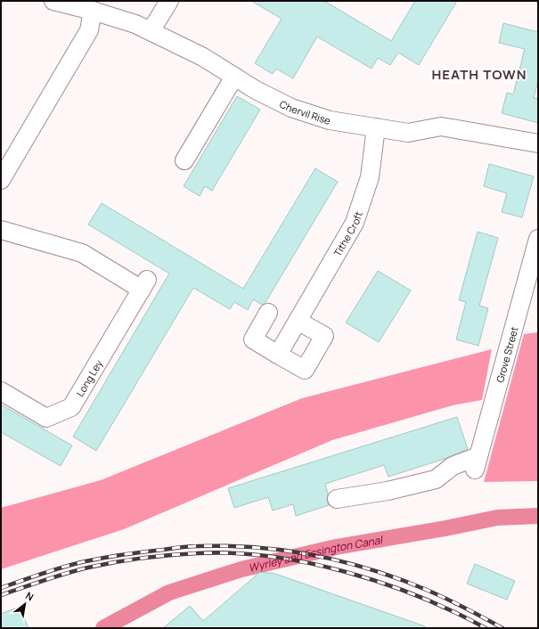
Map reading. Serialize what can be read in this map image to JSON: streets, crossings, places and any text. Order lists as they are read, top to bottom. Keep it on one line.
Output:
{"streets":{"street":["Chervil Rise","Tithe Croft","Grove Street","Long Ley"]},"crossings":[["Chervil Rise","Tithe Croft"]],"districts":["HEATH TOWN"],"water":["Wyrley and Essington Canal"],"north":"top right"}
